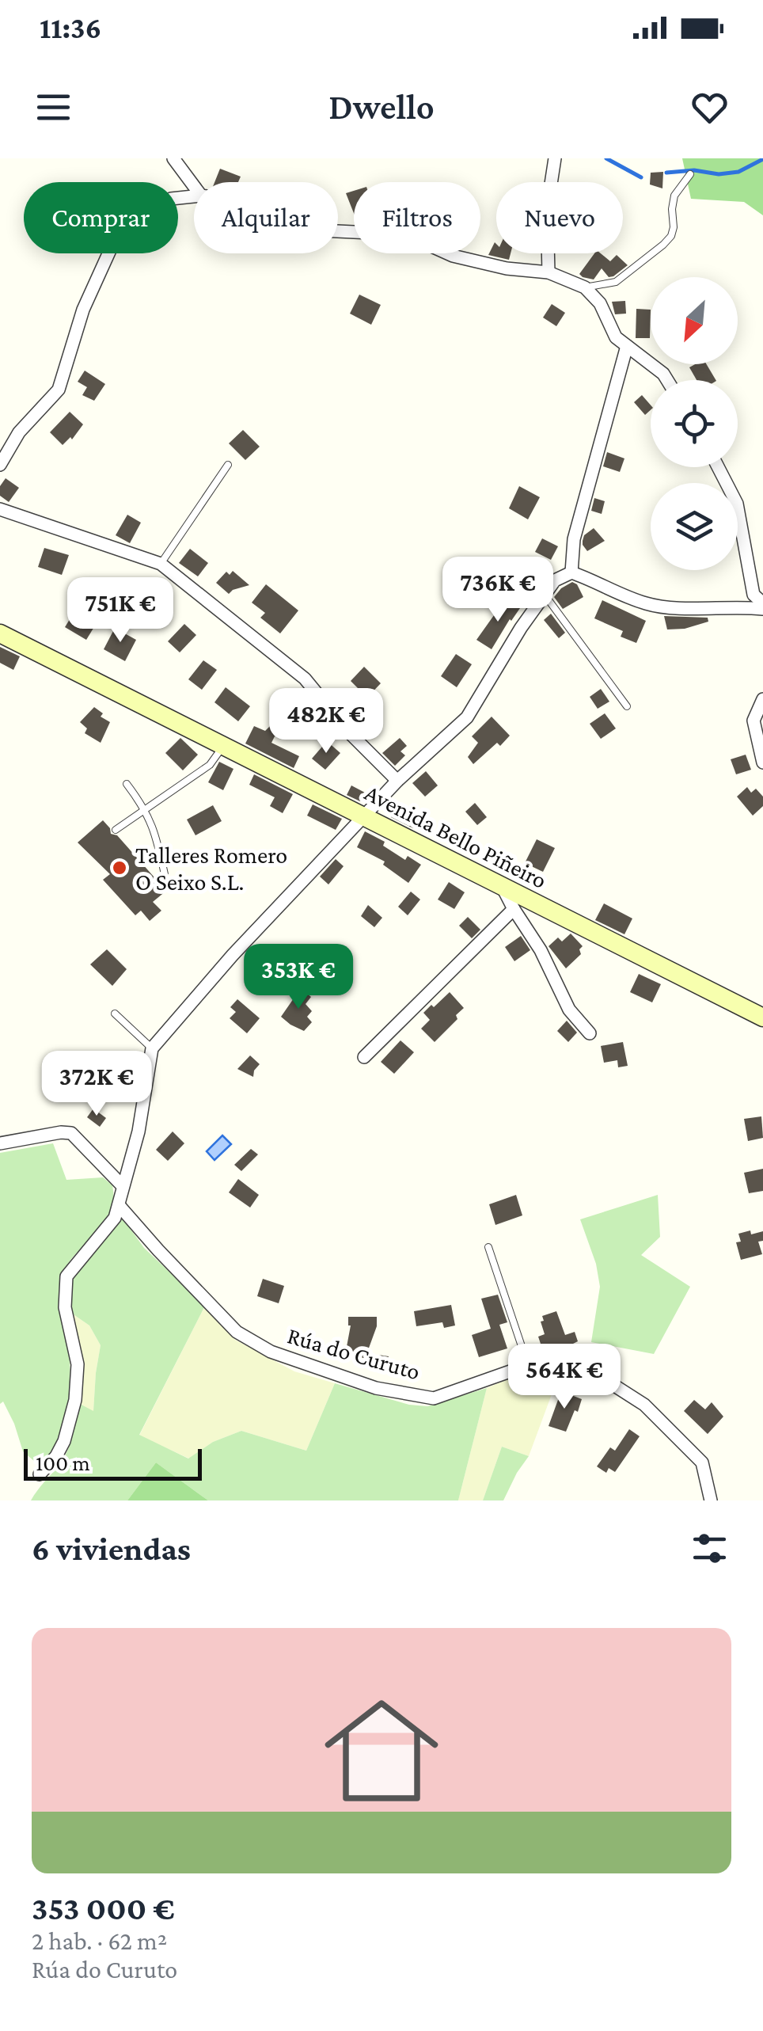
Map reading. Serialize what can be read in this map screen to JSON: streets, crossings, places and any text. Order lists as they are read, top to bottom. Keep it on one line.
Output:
{"streets":{"street":["Avenida Bello Piñeiro","Rúa do Curuto"]},"places":["Talleres Romero O Seixo S.L."],"scale_bar":"100 m","north":"bottom left","page":{"status":"11:36","header":"Dwello","chip":["Comprar","Alquilar","Filtros","Nuevo"],"price":["736K €","751K €","482K €","353K €","372K €","564K €"],"scale":"100 m","heading":"6 viviendas","list":[{"name":"353 000 €","note":"2 hab. · 62 m² · Rúa do Curuto"}]}}
